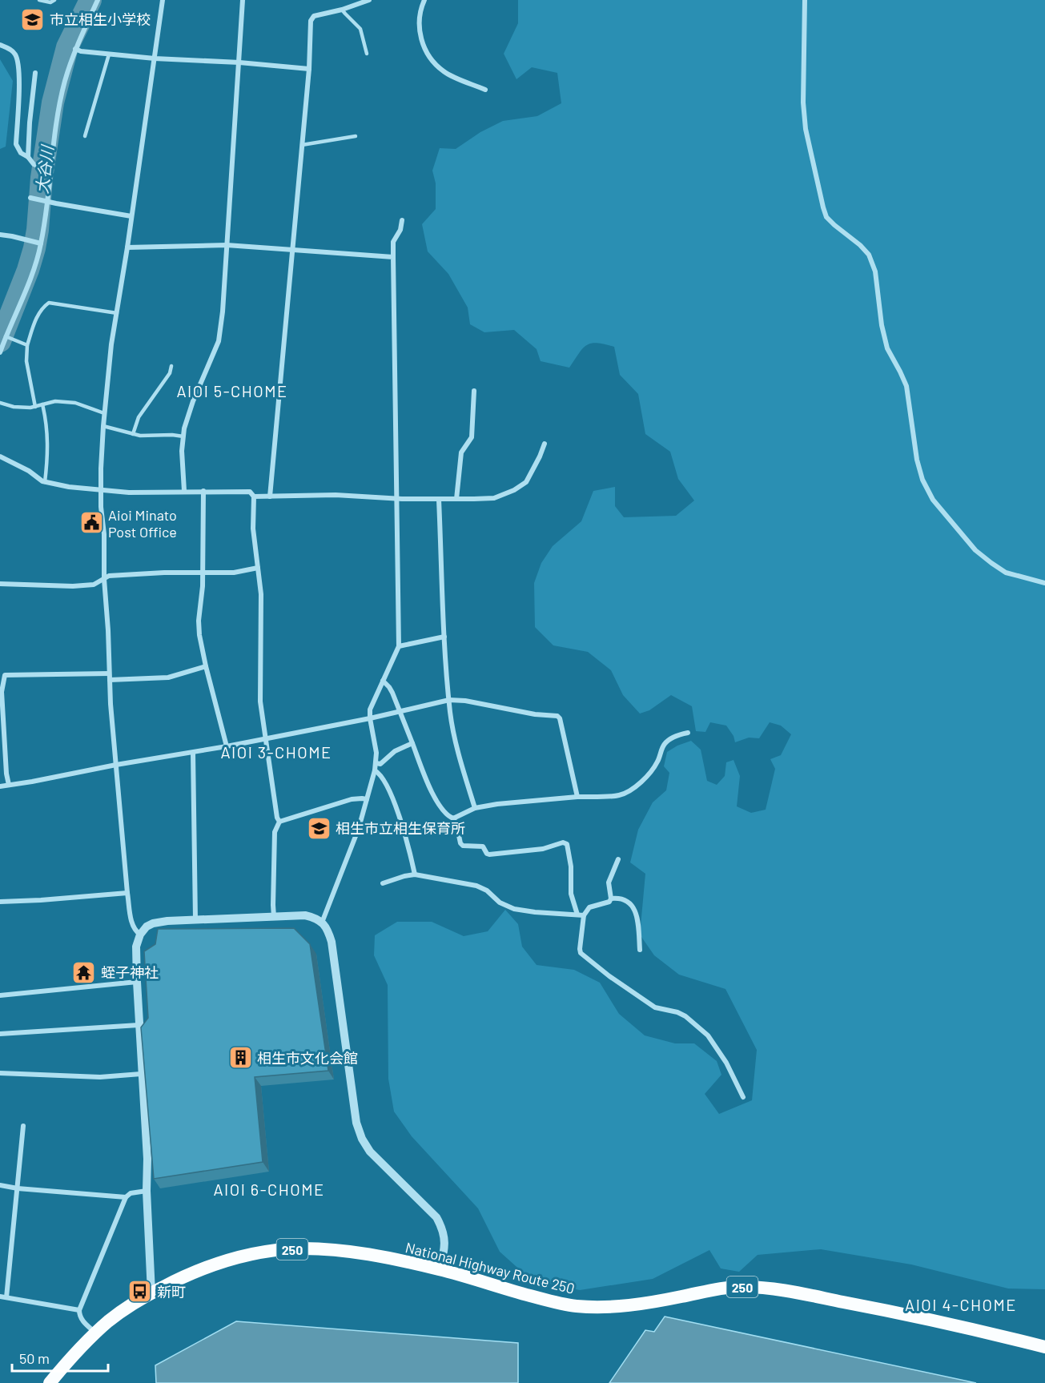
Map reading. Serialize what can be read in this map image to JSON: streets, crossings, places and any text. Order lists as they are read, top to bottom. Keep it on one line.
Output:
{"streets":{"highway":["250","National Highway Route 250"]},"districts":["AIOI 5-CHOME","AIOI 3-CHOME","AIOI 6-CHOME","AIOI 4-CHOME"],"water":["大谷川"],"places":{"school or university":["市立相生小学校","相生市立相生保育所"],"public building":["Aioi Minato Post Office"],"temple":["蛭子神社"],"building":["相生市文化会館"],"bus stop":["新町"]},"scale_bar":"50 m"}
